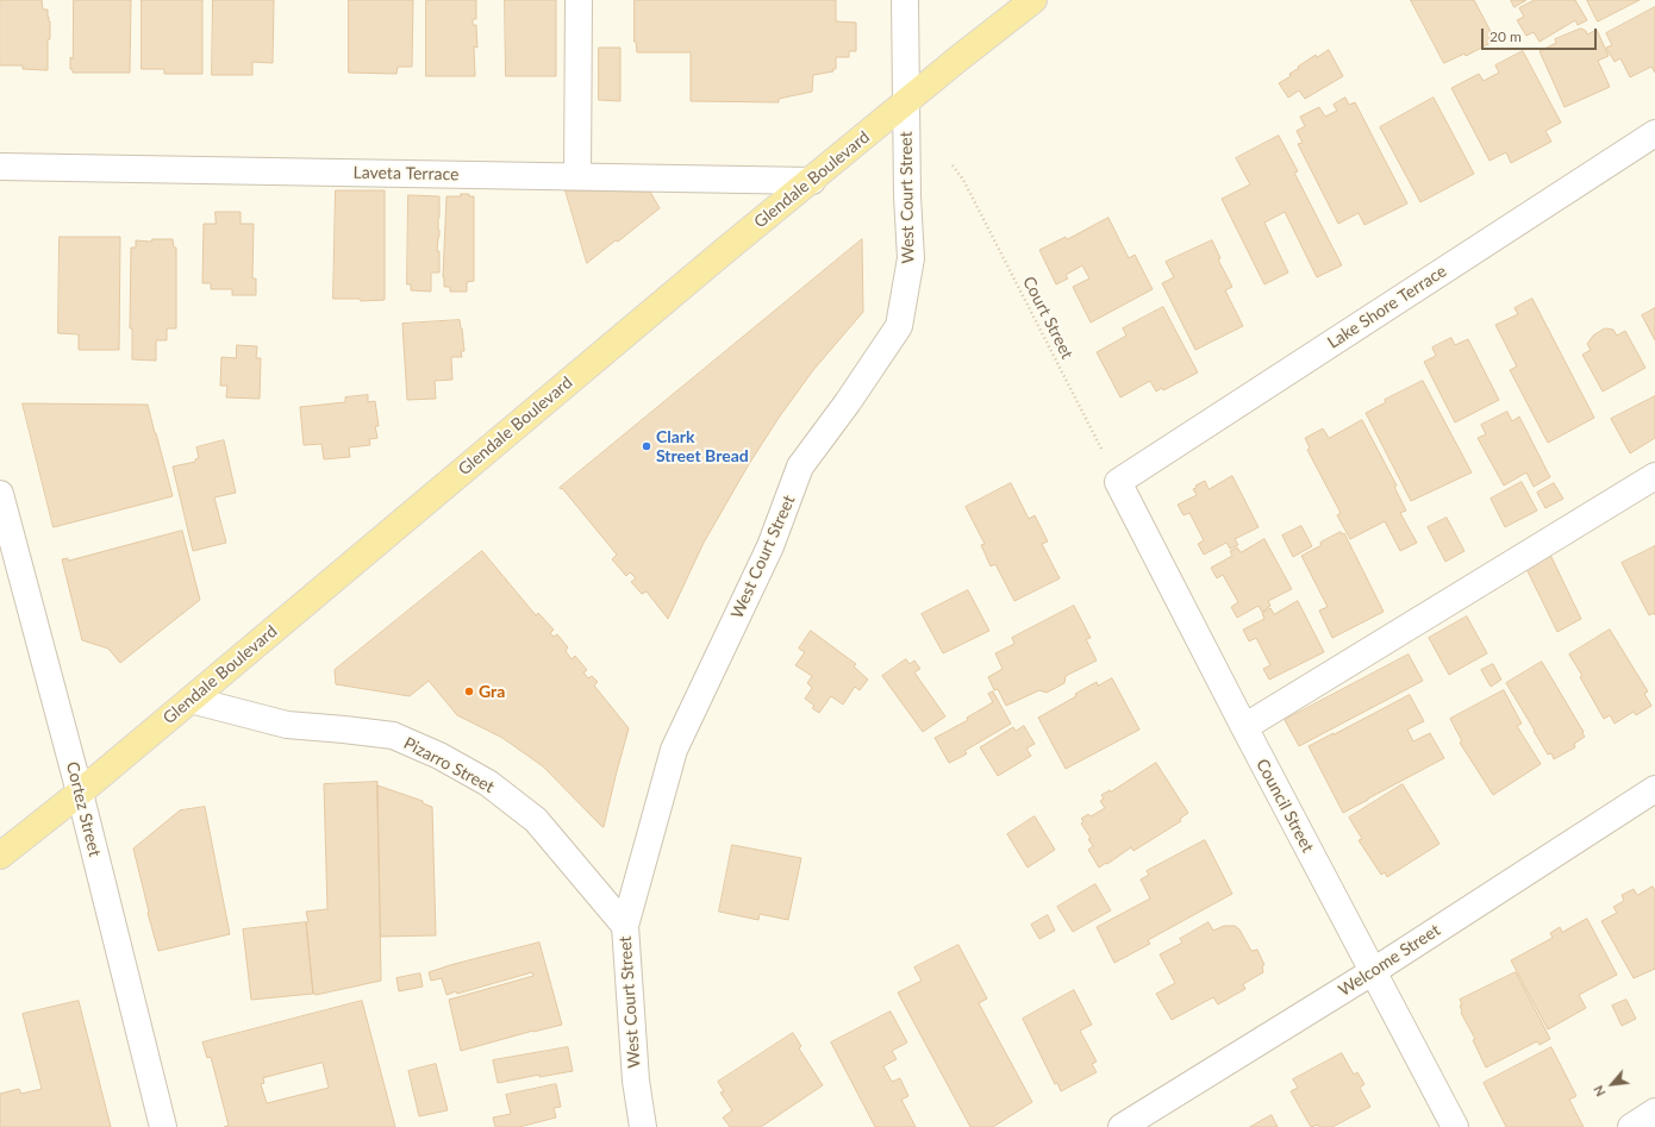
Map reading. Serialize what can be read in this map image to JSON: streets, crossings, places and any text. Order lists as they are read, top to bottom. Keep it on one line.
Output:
{"streets":{"main road":["Glendale Boulevard"],"street":["Laveta Terrace","West Court Street","Lake Shore Terrace","Pizarro Street","Council Street","Cortez Street","Welcome Street"],"path":["Court Street"]},"crossings":[["Laveta Terrace","Glendale Boulevard"],["Glendale Boulevard","West Court Street"],["Glendale Boulevard","Pizarro Street"],["Glendale Boulevard","Cortez Street"],["West Court Street","Pizarro Street"],["Lake Shore Terrace","Court Street"],["Lake Shore Terrace","Council Street"],["Court Street","Council Street"],["Council Street","Welcome Street"]],"places":["Clark Street Bread","Gra"],"scale_bar":"20 m","north":"bottom left"}
